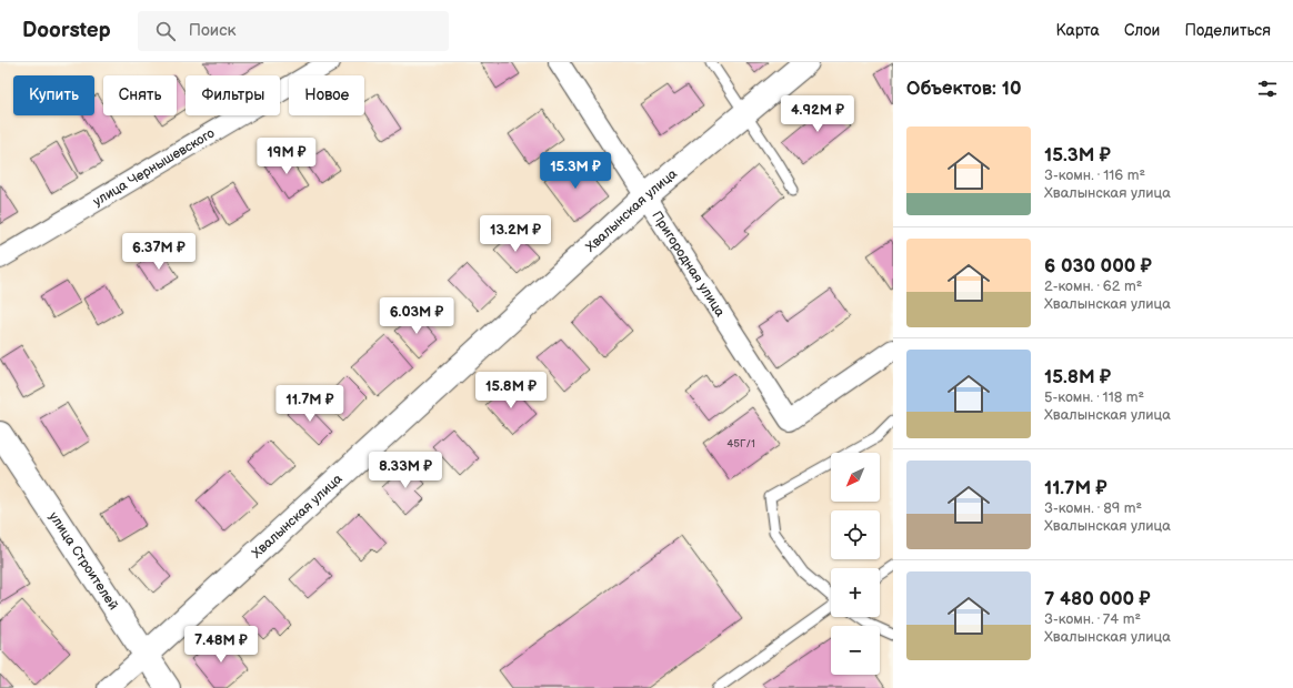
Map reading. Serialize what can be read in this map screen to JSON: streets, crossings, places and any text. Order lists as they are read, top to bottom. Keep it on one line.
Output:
{"streets":{"street":["улица Чернышевского","Хвалынская улица","Пригородная улица","улица Строителей"]},"crossings":[["Хвалынская улица","Пригородная улица"],["Хвалынская улица","улица Строителей"]],"house_numbers":["45Г/1"],"north":"bottom left","page":{"header":"Doorstep","search":"Поиск","nav":["Карта","Слои","Поделиться"],"heading":"Объектов: 10","chip":["Купить","Снять","Фильтры","Новое"],"price":["4.92M ₽","19M ₽","15.3M ₽","13.2M ₽","6.37M ₽","6.03M ₽","15.8M ₽","11.7M ₽","8.33M ₽","7.48M ₽"],"list":[{"name":"15.3M ₽","note":"3-комн. · 116 m² · Хвалынская улица"},{"name":"6 030 000 ₽","note":"2-комн. · 62 m² · Хвалынская улица"},{"name":"15.8M ₽","note":"5-комн. · 118 m² · Хвалынская улица"},{"name":"11.7M ₽","note":"3-комн. · 89 m² · Хвалынская улица"},{"name":"7 480 000 ₽","note":"3-комн. · 74 m² · Хвалынская улица"}],"map_buttons":["+","−"]}}
